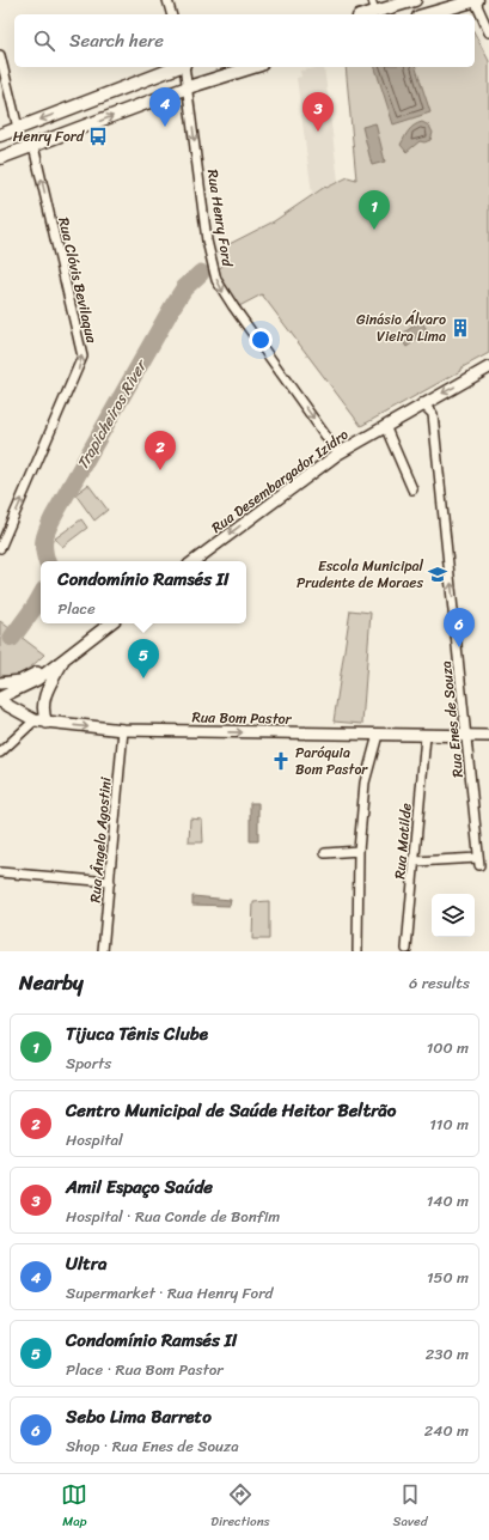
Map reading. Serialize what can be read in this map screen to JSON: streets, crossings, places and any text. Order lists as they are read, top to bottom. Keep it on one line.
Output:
{"streets":{"street":["Rua Henry Ford","Rua Clóvis Bevilaqua","Rua Desembargador Izidro","Rua Bom Pastor","Rua Enes de Souza","Rua Ângelo Agostini","Rua Matilde"]},"crossings":[["Rua Henry Ford","Rua Desembargador Izidro"],["Rua Desembargador Izidro","Rua Enes de Souza"],["Rua Bom Pastor","Rua Enes de Souza"],["Rua Bom Pastor","Rua Ângelo Agostini"],["Rua Bom Pastor","Rua Matilde"],["Rua Enes de Souza","Rua Matilde"]],"one_way":["Rua Henry Ford","Rua Clóvis Bevilaqua","Rua Desembargador Izidro","Rua Bom Pastor","Rua Enes de Souza"],"water":["Trapicheiros River"],"places":{"bus stop":["Henry Ford"],"building":["Ginásio Álvaro Vieira Lima"],"school or university":["Escola Municipal Prudente de Moraes"],"church":["Paróquia Bom Pastor"]},"page":{"search":"Search here","pins":["4","3","1","2","6","5"],"popup":["Condomínio Ramsés II","Place"],"heading":["Nearby","6 results"],"list":[{"mark":"1","name":"Tijuca Tênis Clube","note":"Sports","value":"100 m"},{"mark":"2","name":"Centro Municipal de Saúde Heitor Beltrão","note":"Hospital","value":"110 m"},{"mark":"3","name":"Amil Espaço Saúde","note":"Hospital · Rua Conde de Bonfim","value":"140 m"},{"mark":"4","name":"Ultra","note":"Supermarket · Rua Henry Ford","value":"150 m"},{"mark":"5","name":"Condomínio Ramsés II","note":"Place · Rua Bom Pastor","value":"230 m"},{"mark":"6","name":"Sebo Lima Barreto","note":"Shop · Rua Enes de Souza","value":"240 m"}],"nav":["Map","Directions","Saved"]}}
